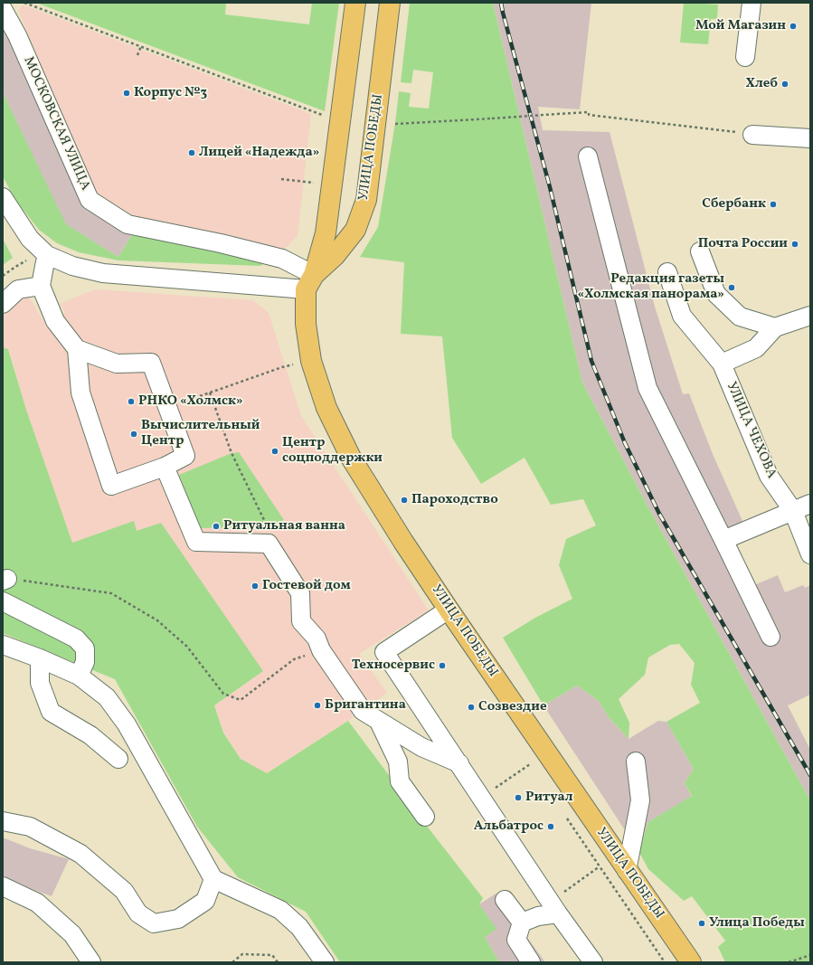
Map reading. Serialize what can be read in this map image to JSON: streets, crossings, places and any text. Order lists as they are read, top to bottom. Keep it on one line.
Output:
{"streets":{"main road":["УЛИЦА ПОБЕДЫ"],"street":["МОСКОВСКАЯ УЛИЦА","УЛИЦА ЧЕХОВА"]},"crossings":[["МОСКОВСКАЯ УЛИЦА","УЛИЦА ПОБЕДЫ"]],"places":["Мой Магазин","Хлеб","Корпус №3","Лицей «Надежда»","Сбербанк","Почта России","Редакция газеты «Холмская панорама»","РНКО «Холмск»","Вычислительный Центр","Центр соцподдержки","Пароходство","Ритуальная ванна","Гостевой дом","Техносервис","Бригантина","Созвездие","Ритуал","Альбатрос","Улица Победы"]}
